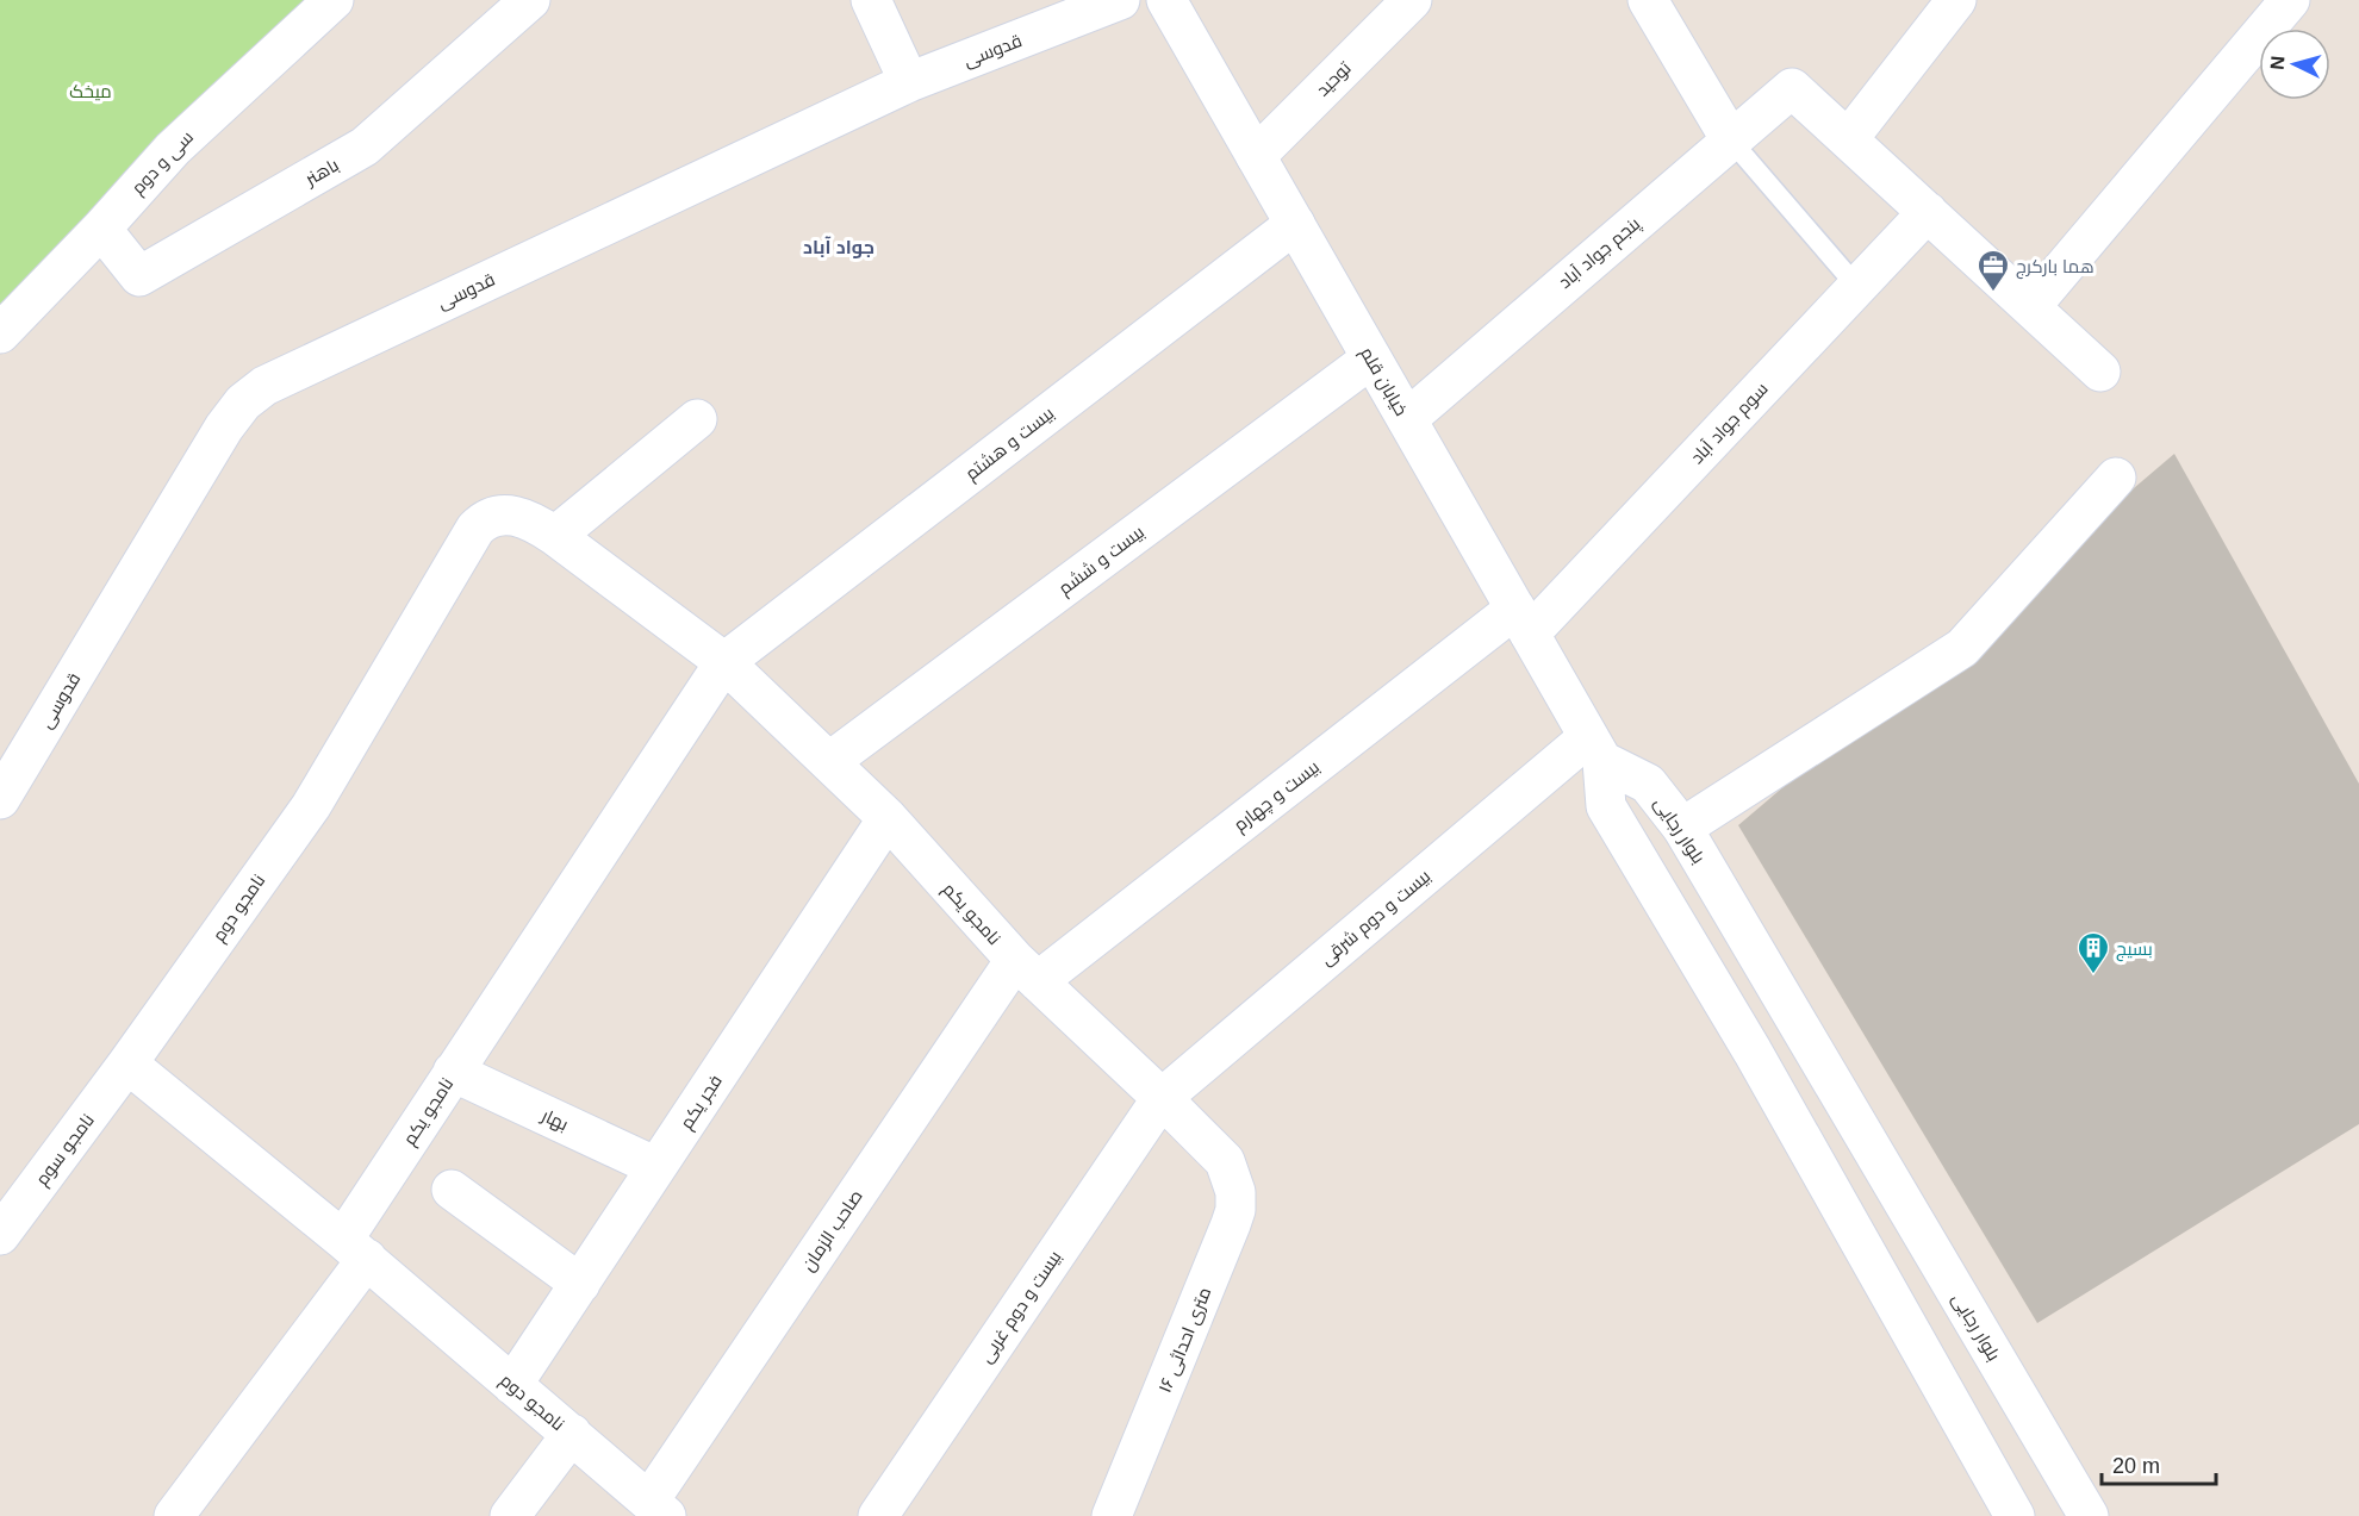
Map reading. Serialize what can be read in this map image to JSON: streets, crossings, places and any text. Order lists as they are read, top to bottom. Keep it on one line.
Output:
{"streets":{"street":["قدوسی","توحید","سی و دوم","باهنر","پنجم جواد آباد","خیابان قلم","سوم جواد آباد","بیست و هشتم","بیست و ششم","بیست و چهارم","بلوار رجایی","نامجو دوم","نامجو یکم","بیست و دوم شرقی","فجر یکم","بهار","نامجو سوم","صاحب الزمان","بیست و دوم غربی","۱۶ متری احداثی"]},"crossings":[["توحید","خیابان قلم"],["سی و دوم","باهنر"],["پنجم جواد آباد","خیابان قلم"],["خیابان قلم","سوم جواد آباد"],["خیابان قلم","بیست و هشتم"],["خیابان قلم","بیست و ششم"],["خیابان قلم","بیست و چهارم"],["خیابان قلم","بلوار رجایی"],["خیابان قلم","بیست و دوم شرقی"],["سوم جواد آباد","بیست و چهارم"],["بیست و هشتم","نامجو یکم"],["بیست و ششم","نامجو یکم"],["بیست و چهارم","نامجو یکم"],["بیست و چهارم","صاحب الزمان"],["بلوار رجایی","بیست و دوم شرقی"],["نامجو دوم","نامجو یکم"],["نامجو دوم","فجر یکم"],["نامجو دوم","نامجو سوم"],["نامجو دوم","صاحب الزمان"],["نامجو یکم","بیست و دوم شرقی"],["نامجو یکم","فجر یکم"],["نامجو یکم","بهار"],["نامجو یکم","صاحب الزمان"],["نامجو یکم","بیست و دوم غربی"],["نامجو یکم","۱۶ متری احداثی"],["بیست و دوم شرقی","بیست و دوم غربی"],["فجر یکم","بهار"]],"districts":["جواد آباد"],"parks":["میخک"],"places":{"office":["هما بارکرج"],"building":["بسیج"]},"scale_bar":"20 m","north":"left"}
